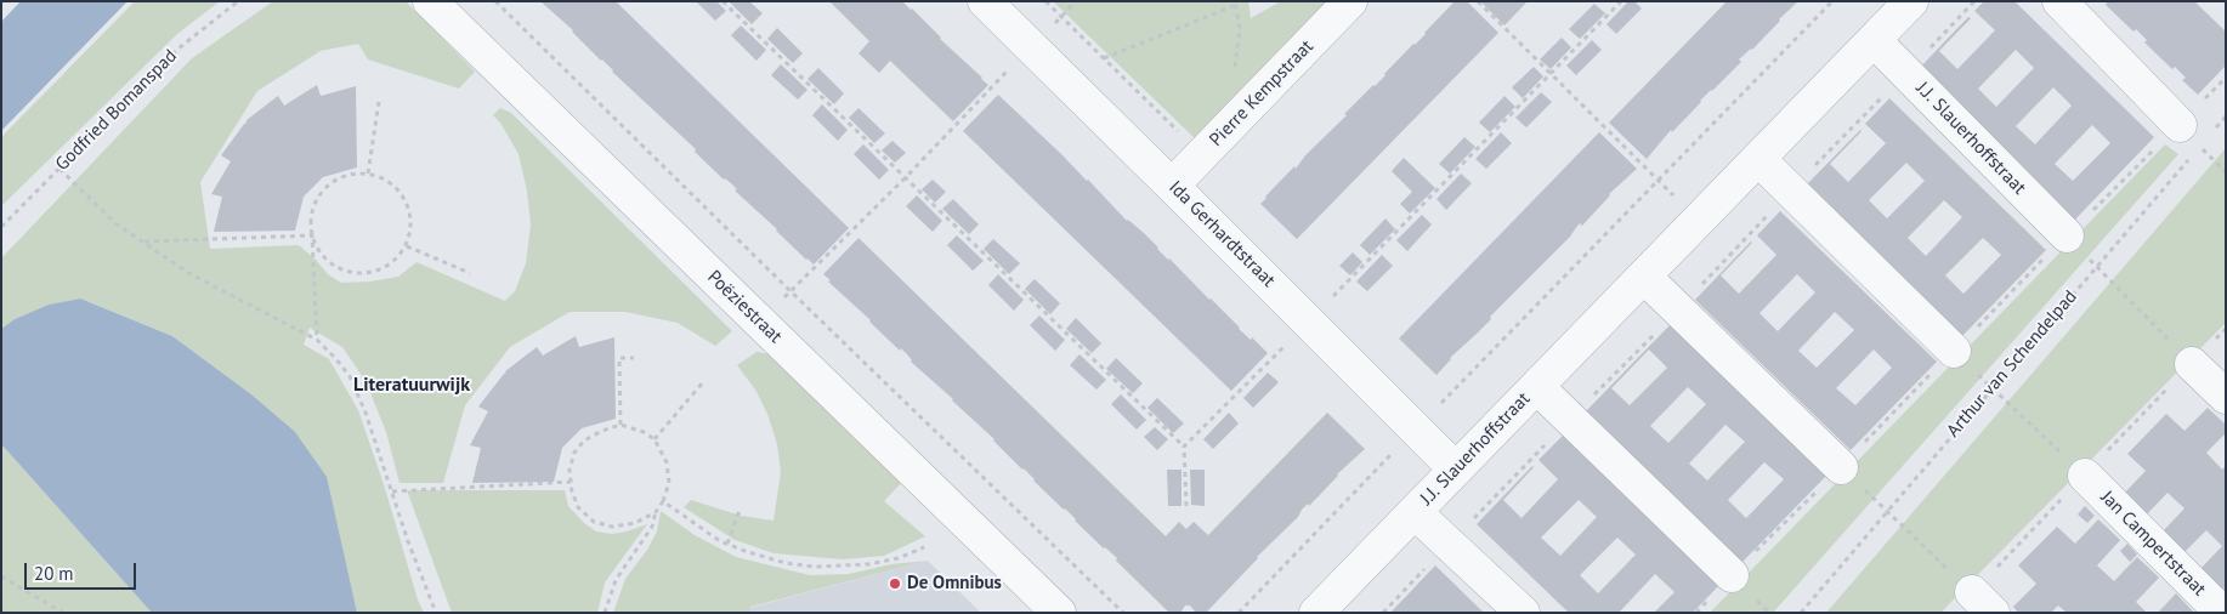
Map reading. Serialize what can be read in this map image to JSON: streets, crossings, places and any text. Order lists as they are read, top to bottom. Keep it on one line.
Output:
{"streets":{"street":["Pierre Kempstraat","J.J. Slauerhoffstraat","Ida Gerhardtstraat","Poëziestraat","Jan Campertstraat"],"path":["Godfried Bomanspad","Arthur van Schendelpad"]},"crossings":[["Pierre Kempstraat","Ida Gerhardtstraat"],["J.J. Slauerhoffstraat","Ida Gerhardtstraat"]],"districts":["Literatuurwijk"],"places":["De Omnibus"],"scale_bar":"20 m"}
